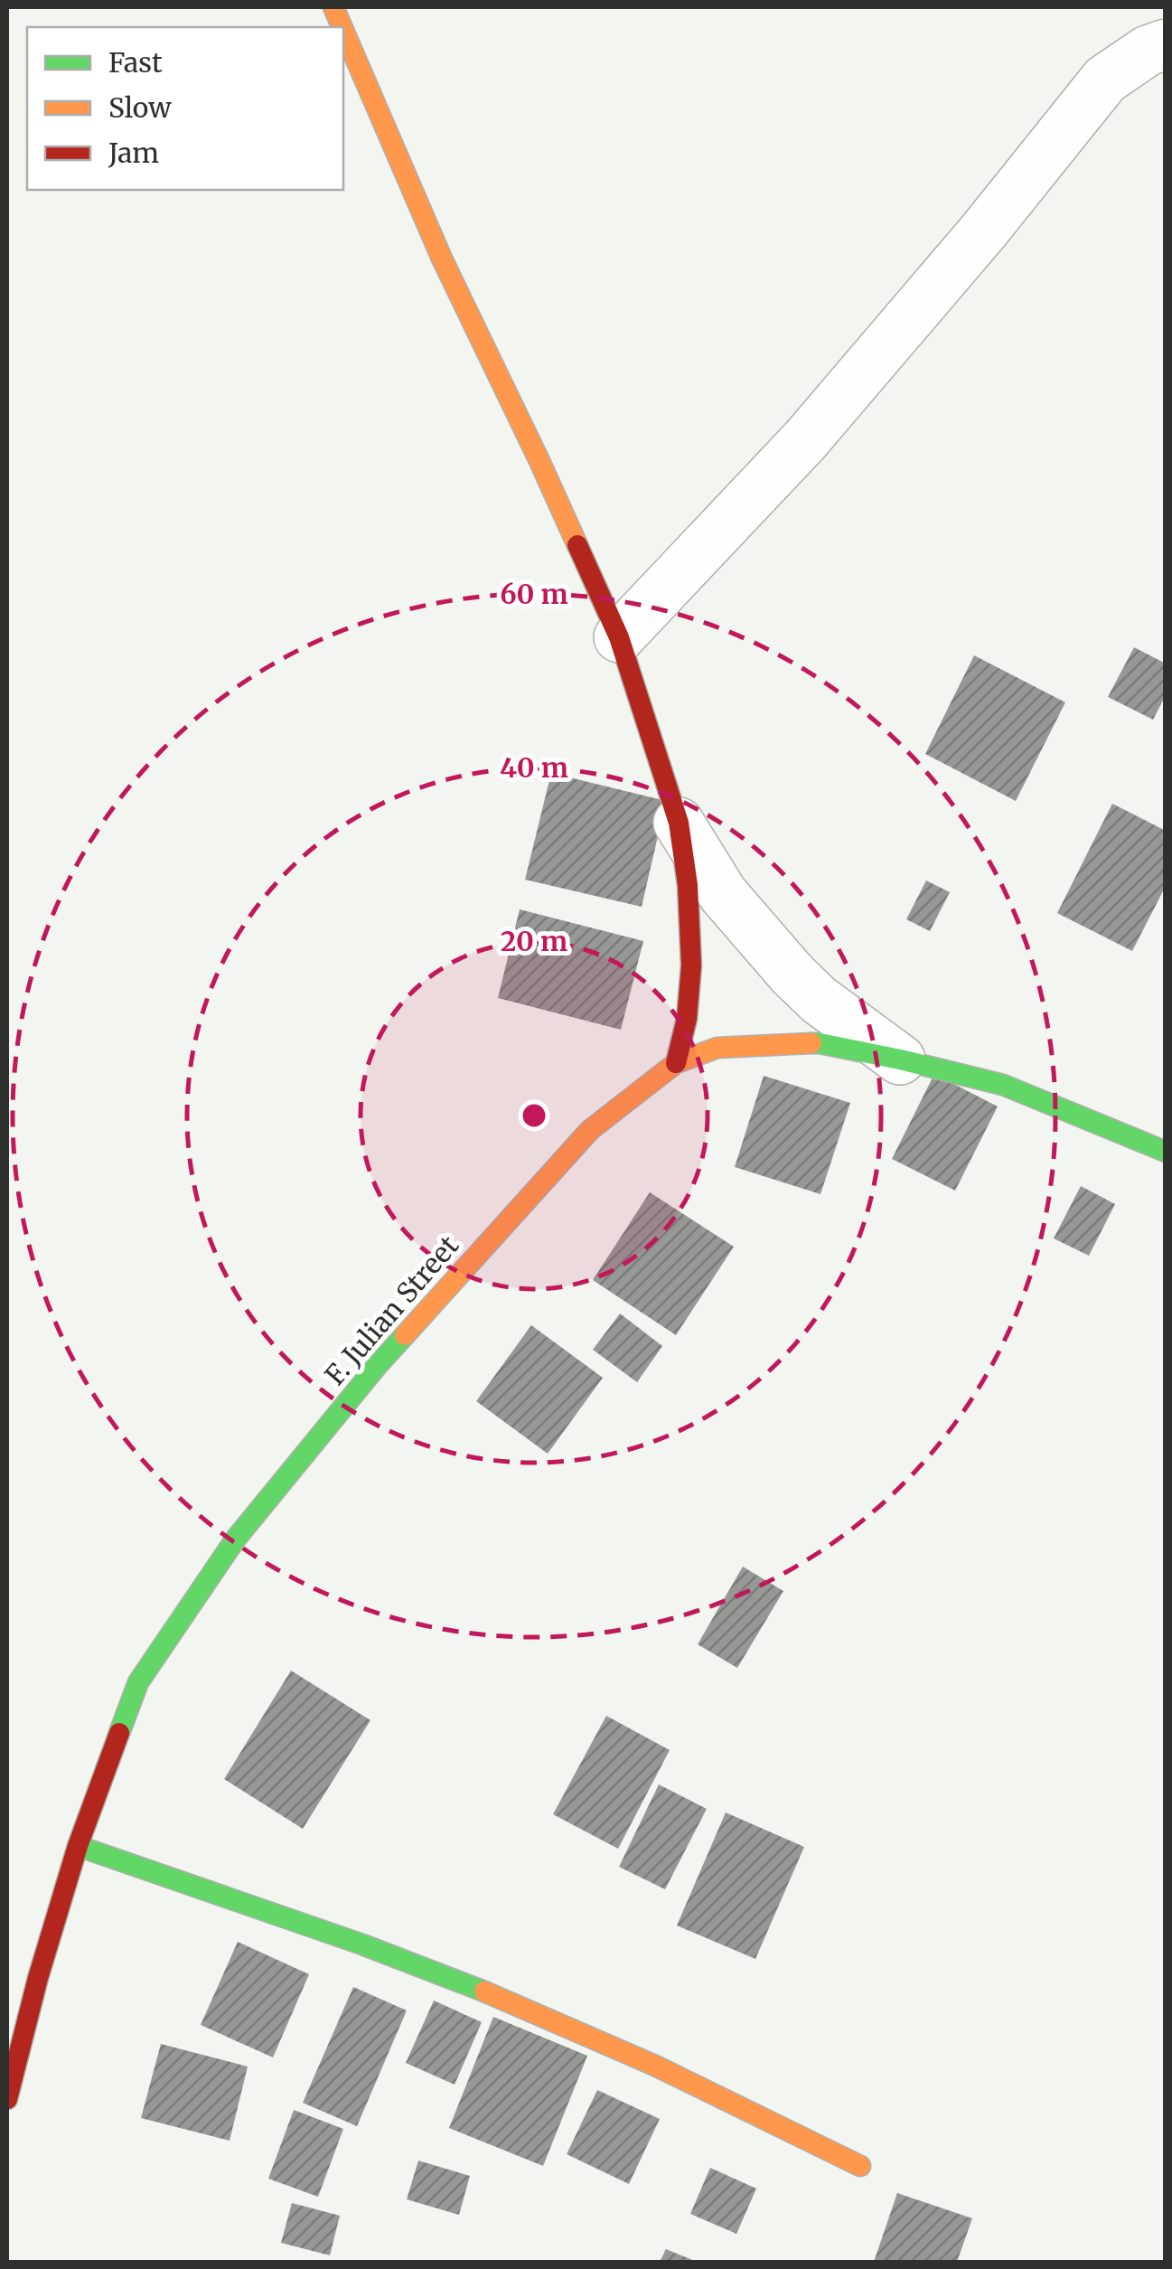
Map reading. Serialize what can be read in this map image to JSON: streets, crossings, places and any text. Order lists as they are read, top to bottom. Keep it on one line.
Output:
{"streets":{"street":["F. Julian Street"]},"legend":["Fast","Slow","Jam"],"rings":["60 m","40 m","20 m"]}
